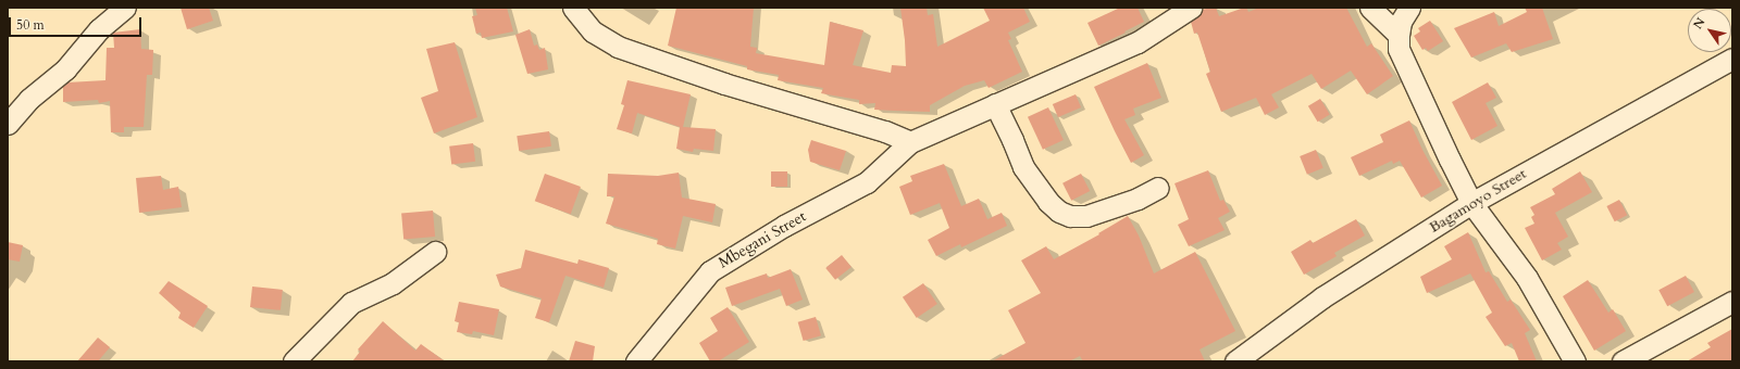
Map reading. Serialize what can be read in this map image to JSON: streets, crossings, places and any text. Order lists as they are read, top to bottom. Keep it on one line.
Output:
{"streets":{"street":["Bagamoyo Street","Mbegani Street"]},"scale_bar":"50 m","north":"top left"}
